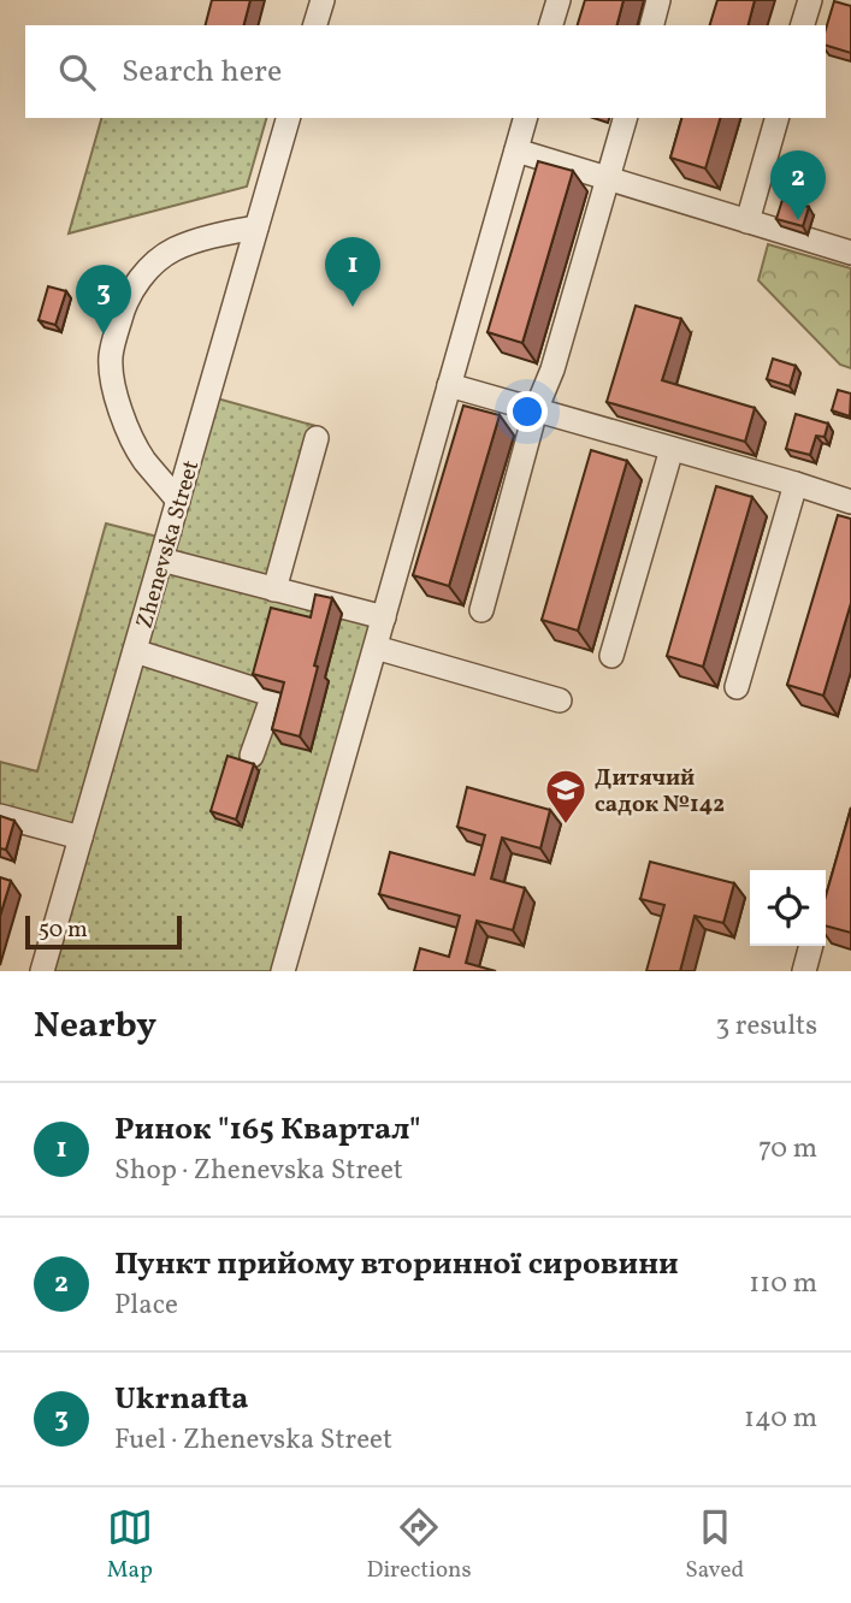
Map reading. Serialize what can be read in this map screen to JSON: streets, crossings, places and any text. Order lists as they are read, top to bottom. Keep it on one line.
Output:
{"streets":{"street":["Zhenevska Street"]},"places":{"school or university":["Дитячий садок №142"]},"scale_bar":"50 m","page":{"search":"Search here","pins":["2","1","3"],"scale":"50 m","heading":["Nearby","3 results"],"list":[{"mark":"1","name":"Ринок \"165 Квартал\"","note":"Shop · Zhenevska Street","value":"70 m"},{"mark":"2","name":"Пункт прийому вторинної сировини","note":"Place","value":"110 m"},{"mark":"3","name":"Ukrnafta","note":"Fuel · Zhenevska Street","value":"140 m"}],"nav":["Map","Directions","Saved"]}}
